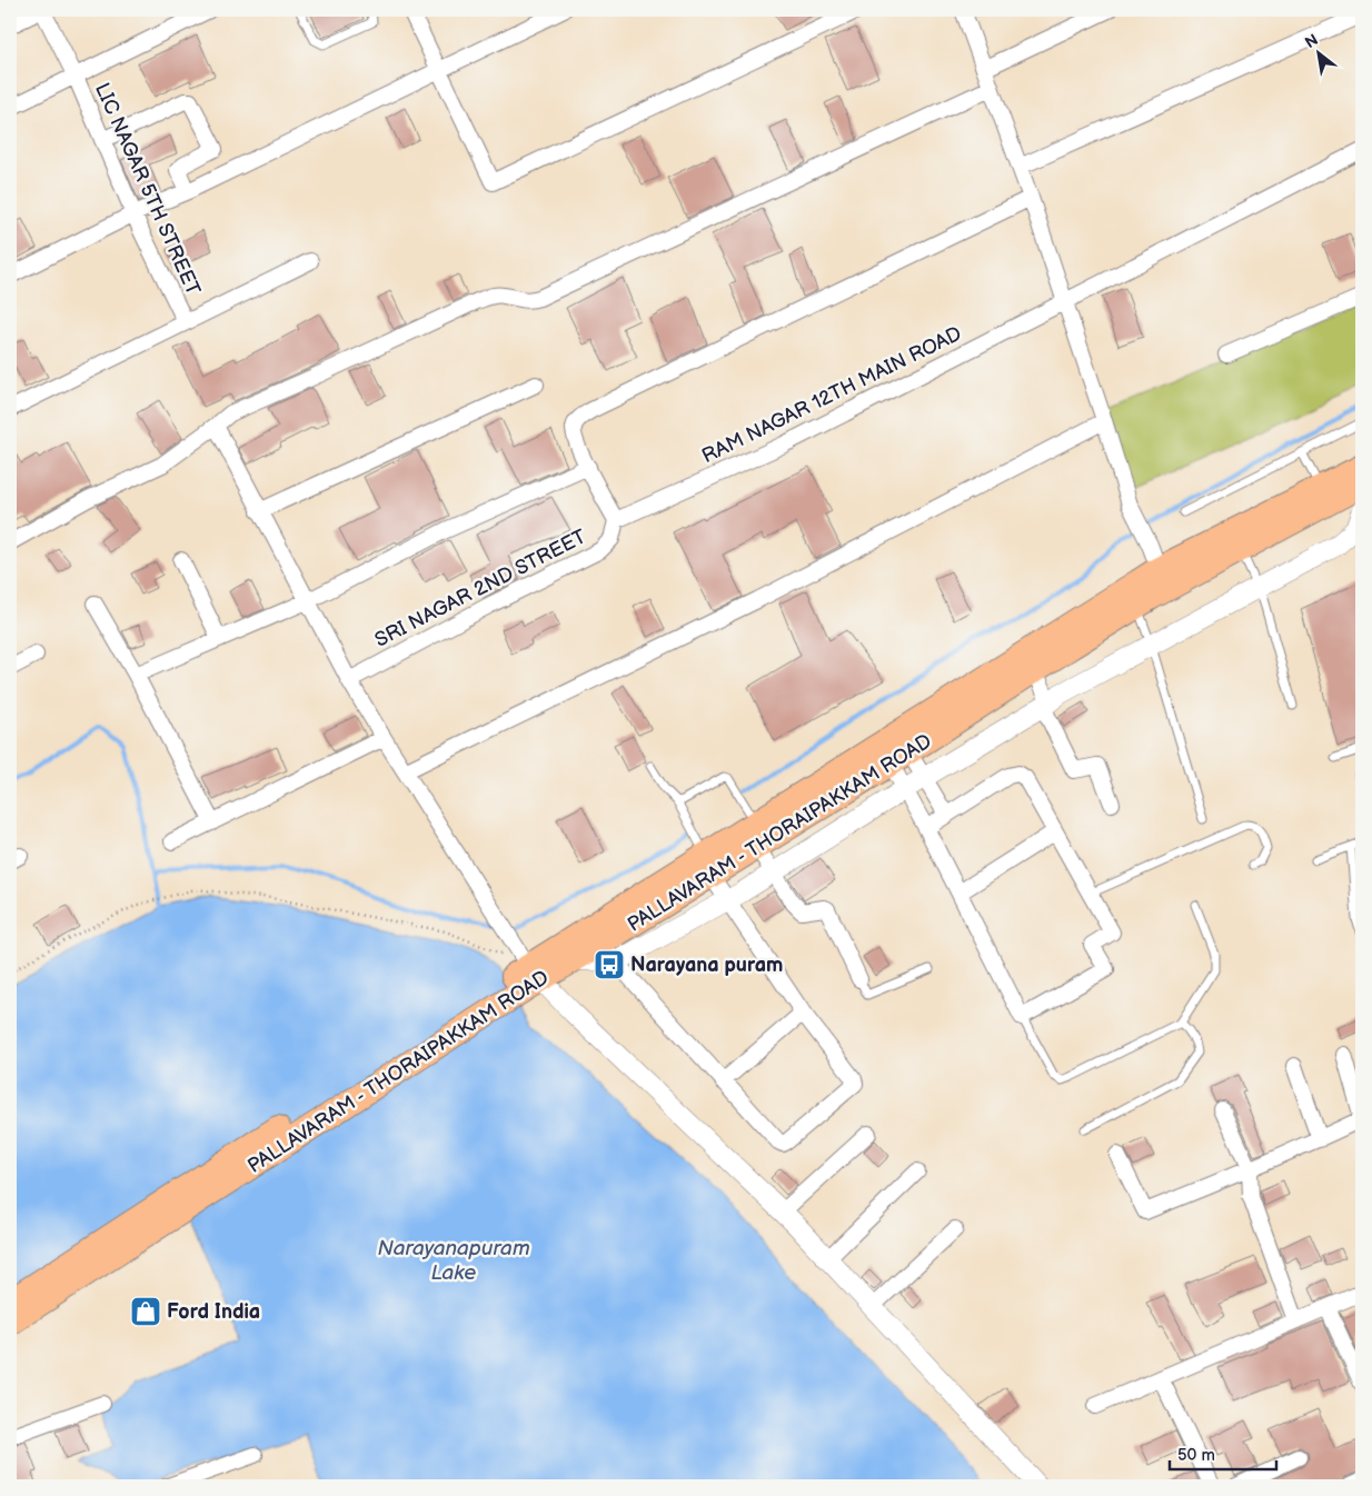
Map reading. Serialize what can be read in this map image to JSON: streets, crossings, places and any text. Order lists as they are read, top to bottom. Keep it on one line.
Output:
{"streets":{"main road":["PALLAVARAM - THORAIPAKKAM ROAD"],"street":["LIC NAGAR 5TH STREET","RAM NAGAR 12TH MAIN ROAD","SRI NAGAR 2ND STREET"]},"crossings":[["RAM NAGAR 12TH MAIN ROAD","SRI NAGAR 2ND STREET"]],"water":["Narayanapuram Lake"],"places":{"bus stop":["Narayana puram"],"shop":["Ford India"]},"scale_bar":"50 m","north":"top left"}
